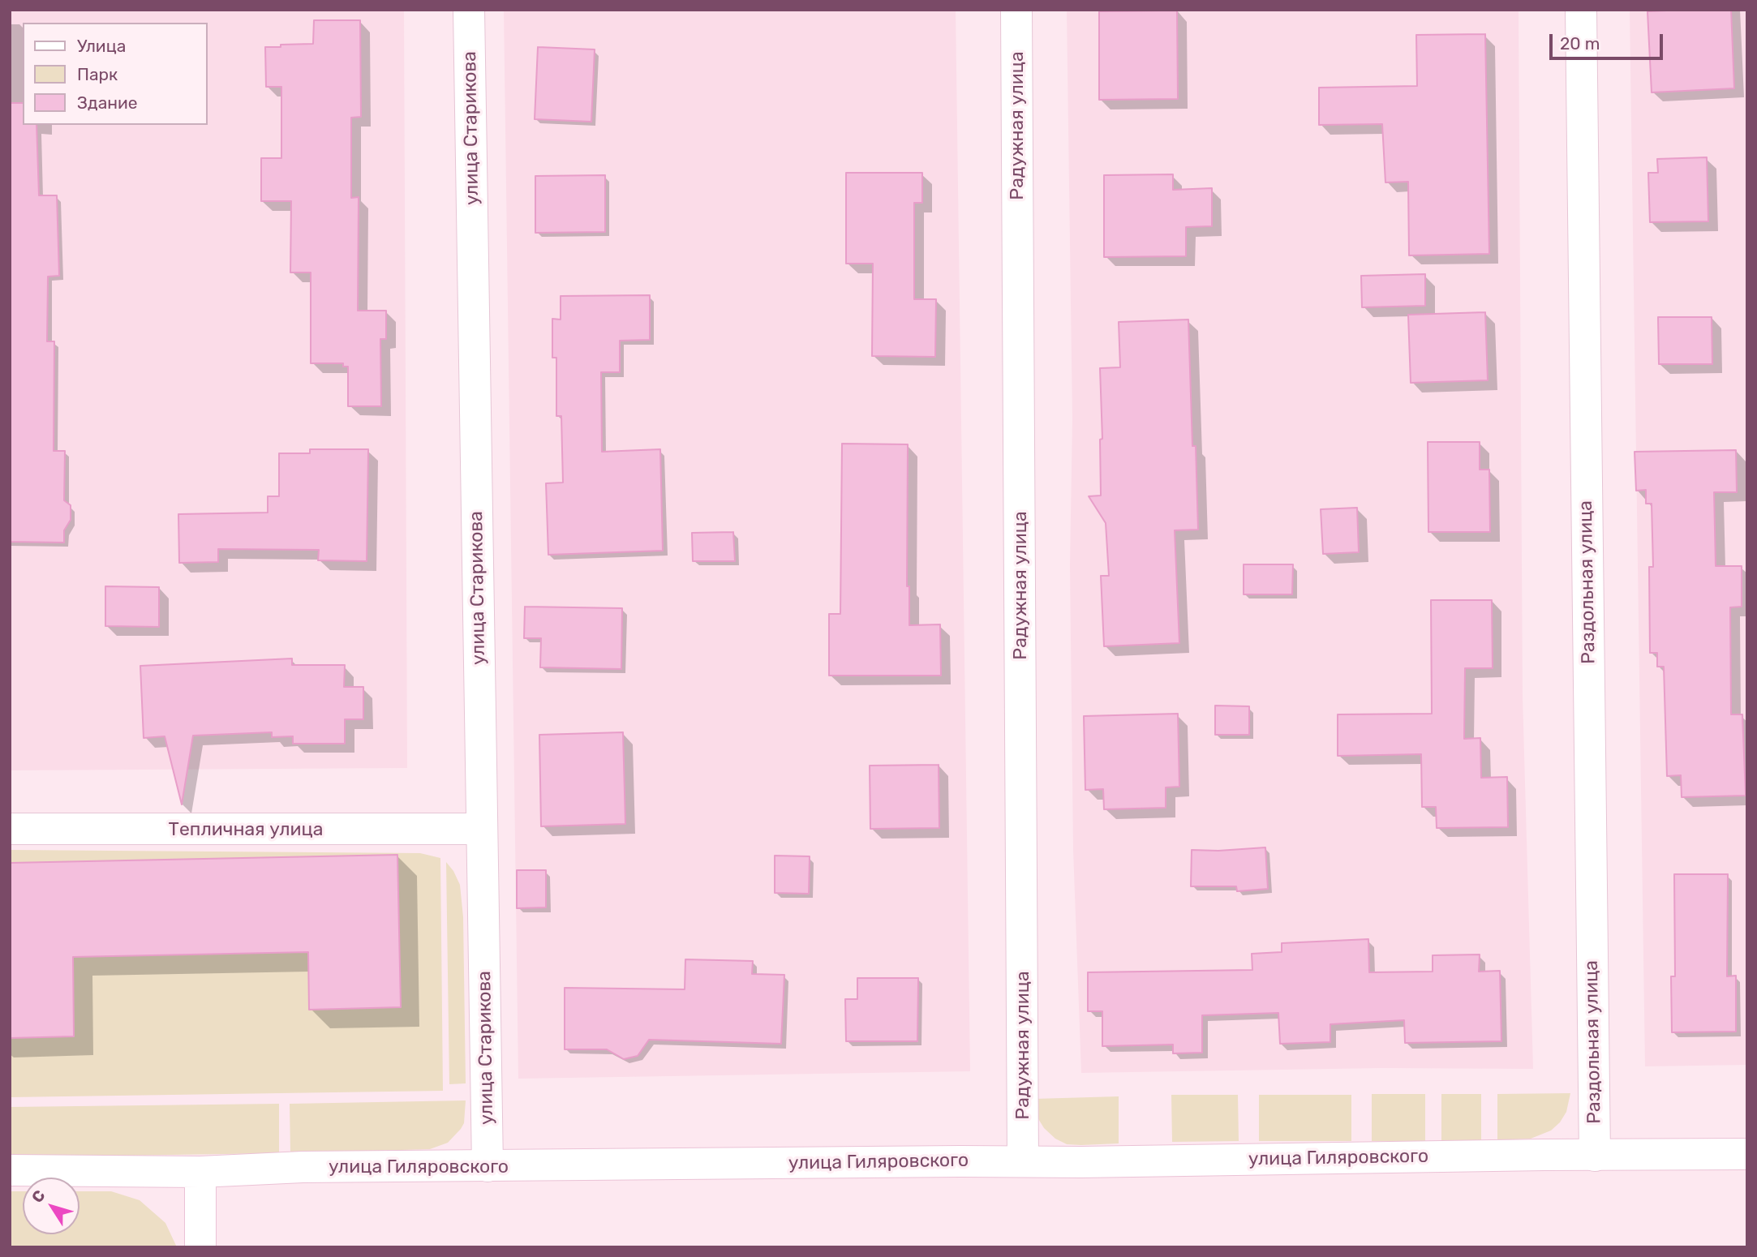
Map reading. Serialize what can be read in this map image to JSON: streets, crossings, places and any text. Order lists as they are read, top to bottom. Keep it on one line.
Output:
{"streets":{"street":["Радужная улица","улица Старикова","Раздольная улица","Тепличная улица","улица Гиляровского"]},"crossings":[["Радужная улица","улица Гиляровского"],["улица Старикова","Тепличная улица"],["улица Старикова","улица Гиляровского"],["Раздольная улица","улица Гиляровского"]],"legend":["Улица","Парк","Здание"],"scale_bar":"20 m","north":"top left"}
